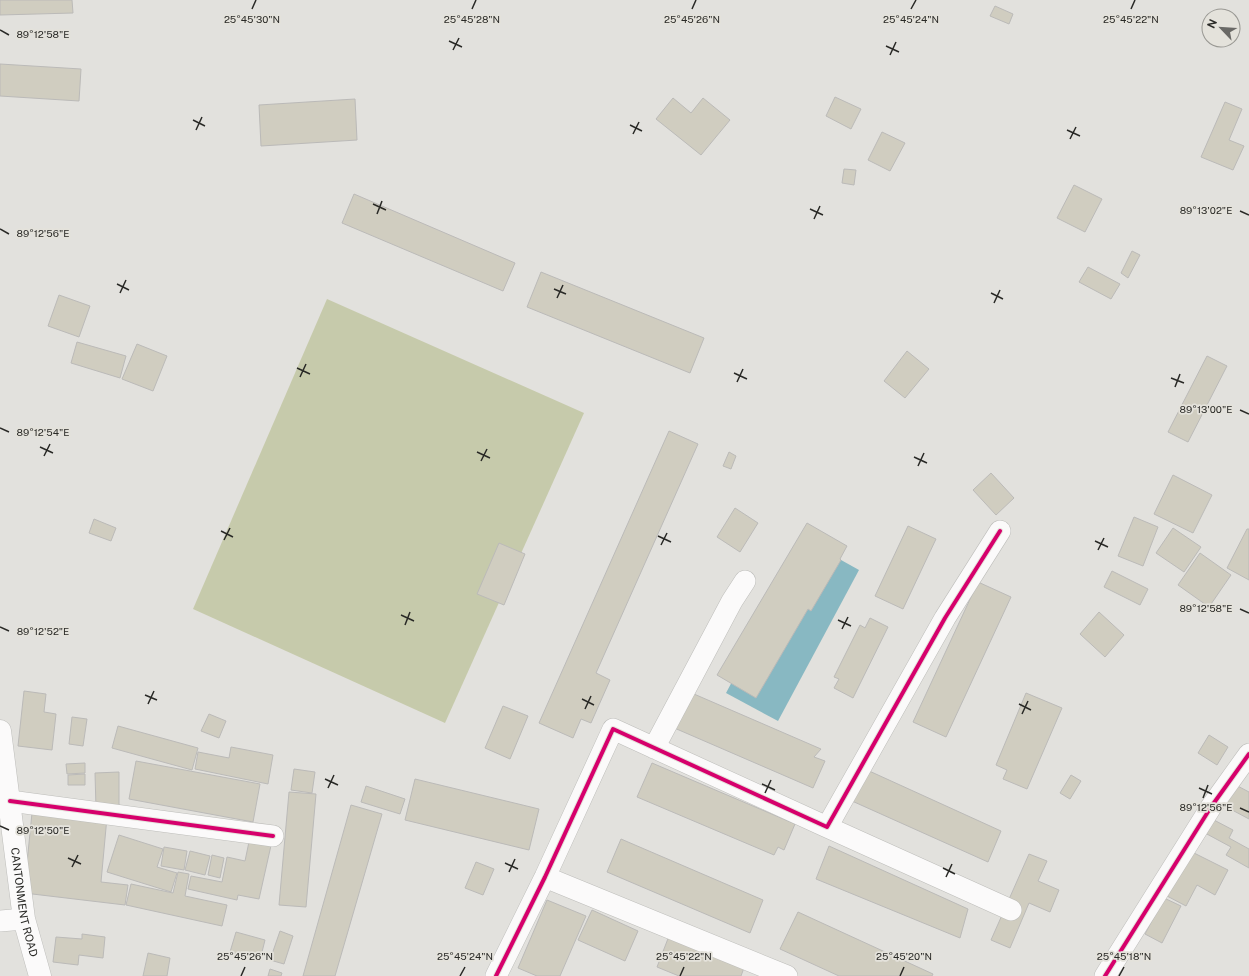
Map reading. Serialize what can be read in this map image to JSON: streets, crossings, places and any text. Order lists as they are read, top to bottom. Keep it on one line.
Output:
{"streets":{"street":["CANTONMENT ROAD"]},"north":"top left","coordinates":["25°45'30\"N","25°45'28\"N","25°45'26\"N","25°45'24\"N","25°45'22\"N","89°12'58\"E","89°13'02\"E","89°12'56\"E","89°13'00\"E","89°12'54\"E","89°12'52\"E","89°12'50\"E","25°45'20\"N","25°45'18\"N"]}
